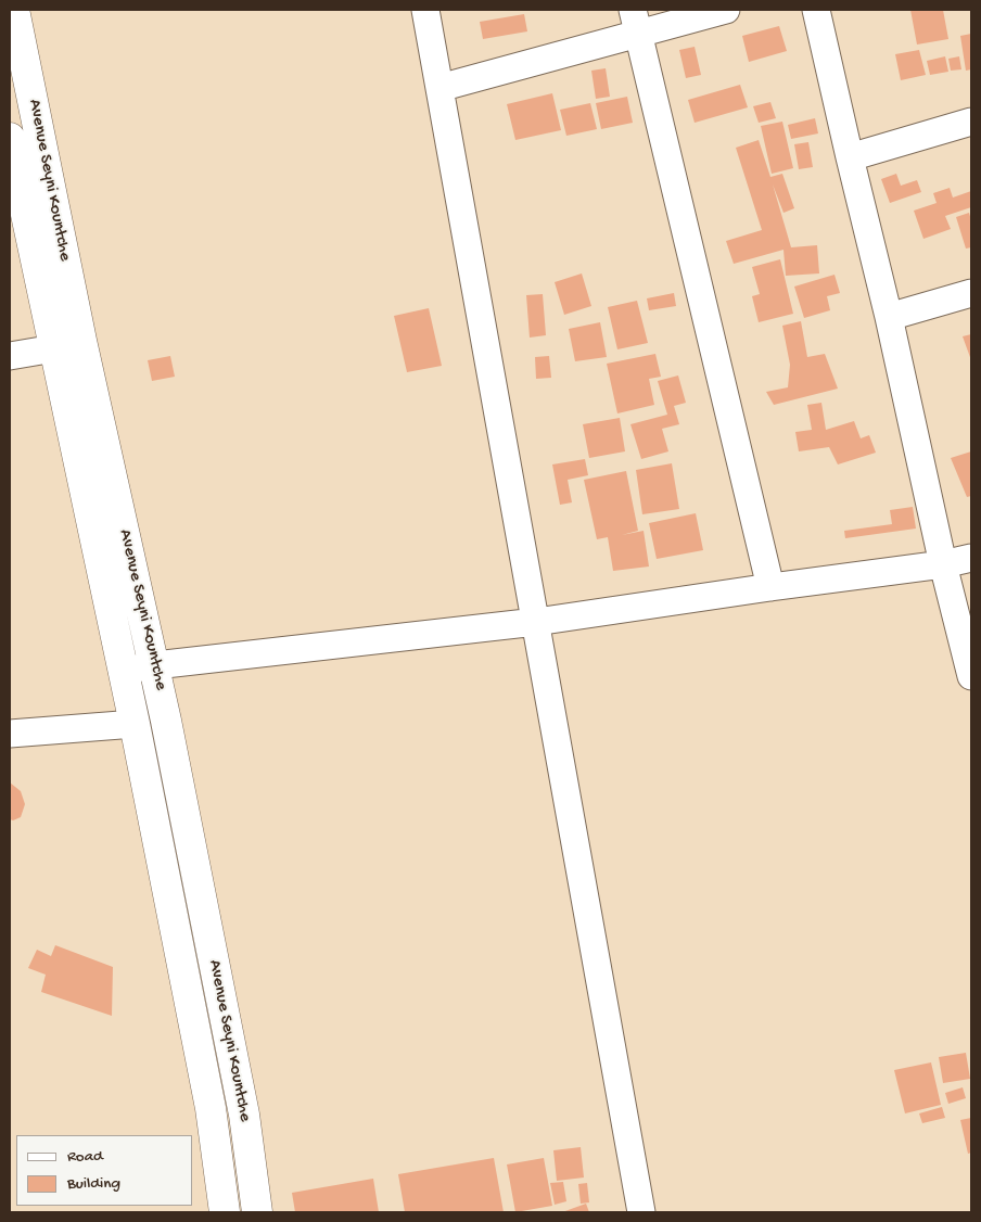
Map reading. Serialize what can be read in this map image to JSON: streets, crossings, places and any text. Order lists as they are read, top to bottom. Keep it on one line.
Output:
{"streets":{"highway":["Avenue Seyni Kountche"]},"legend":["Road","Building"]}
